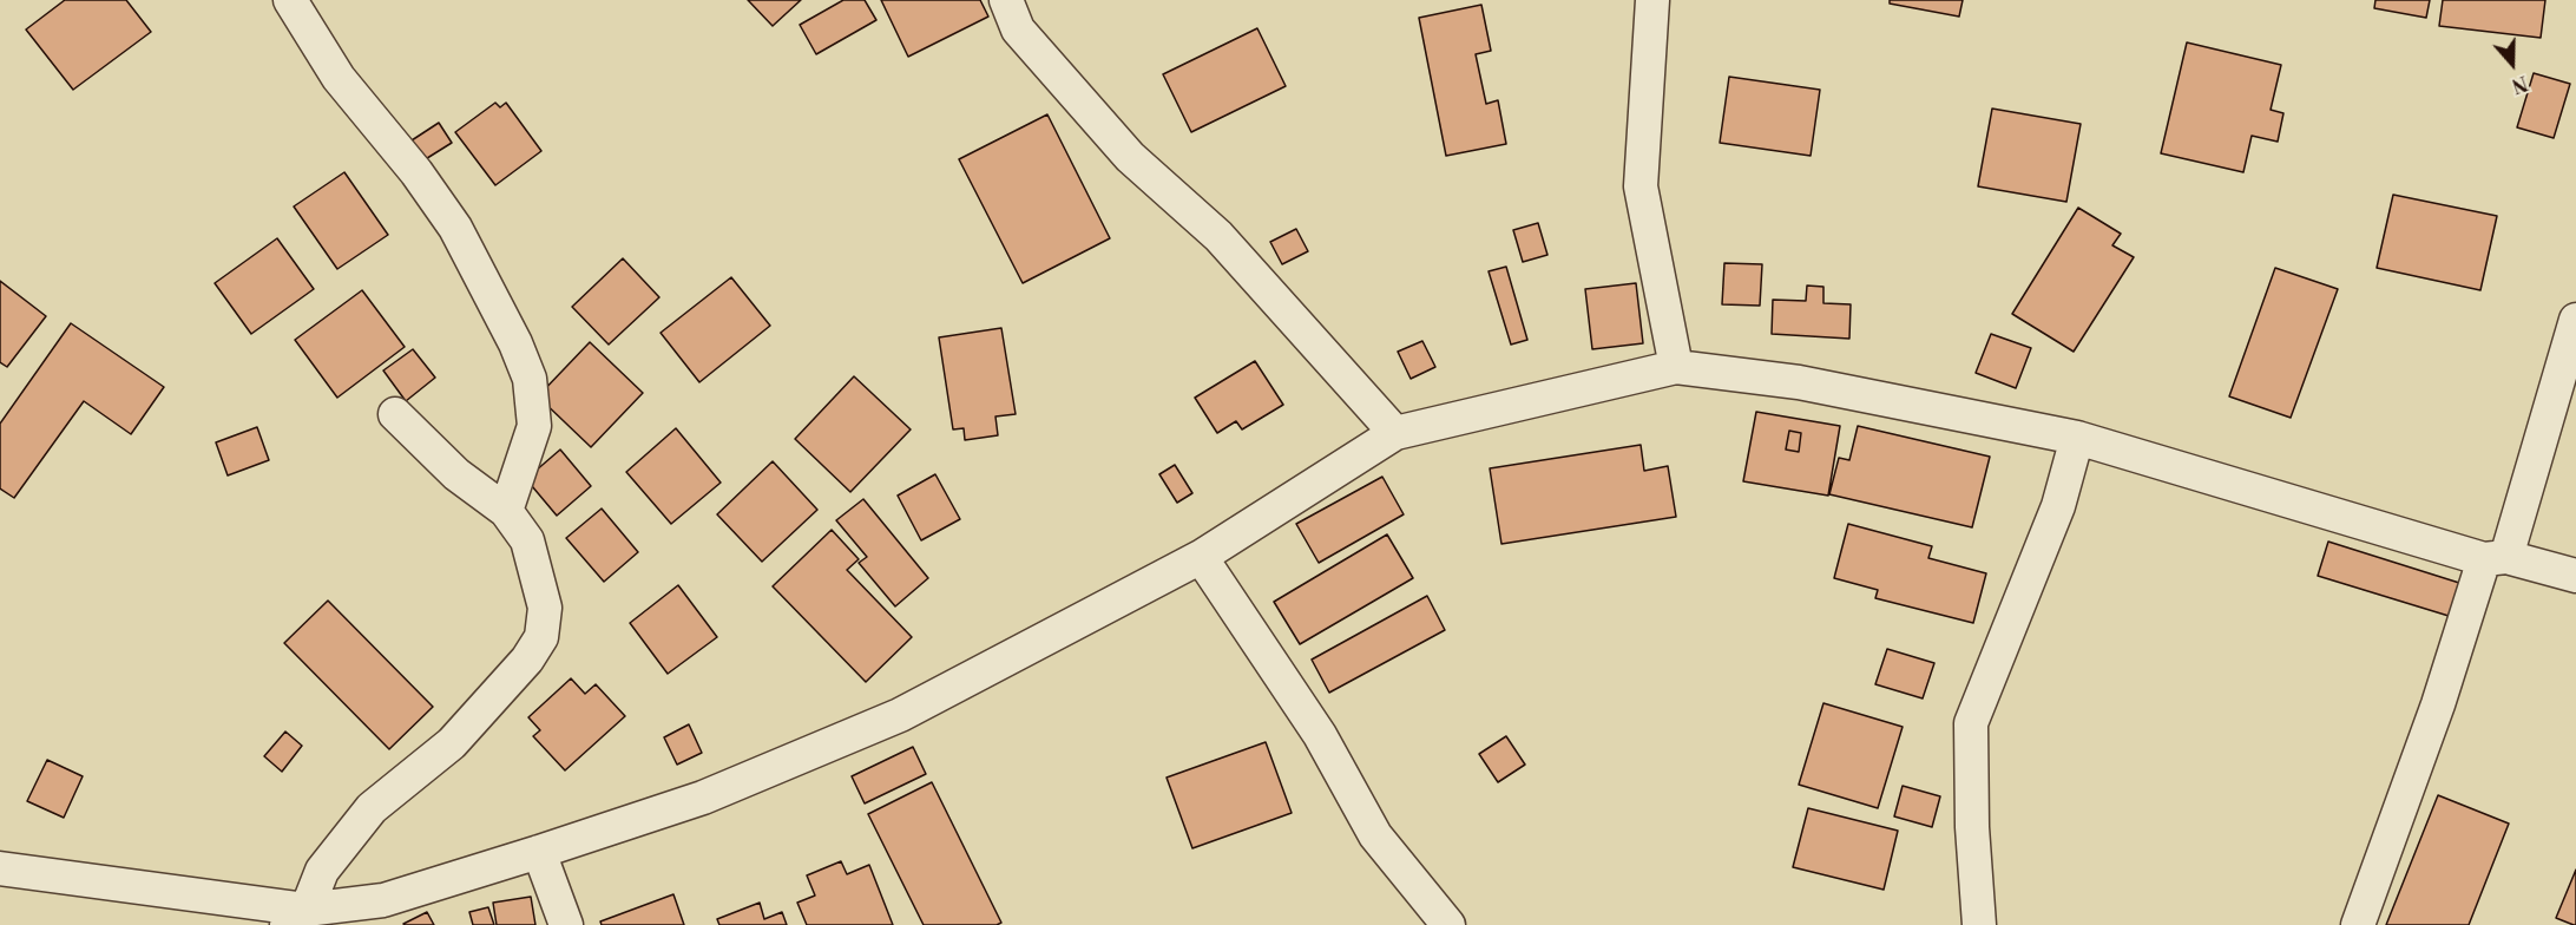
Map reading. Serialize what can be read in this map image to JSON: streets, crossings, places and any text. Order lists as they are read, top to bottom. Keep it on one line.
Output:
{"north":"bottom"}
